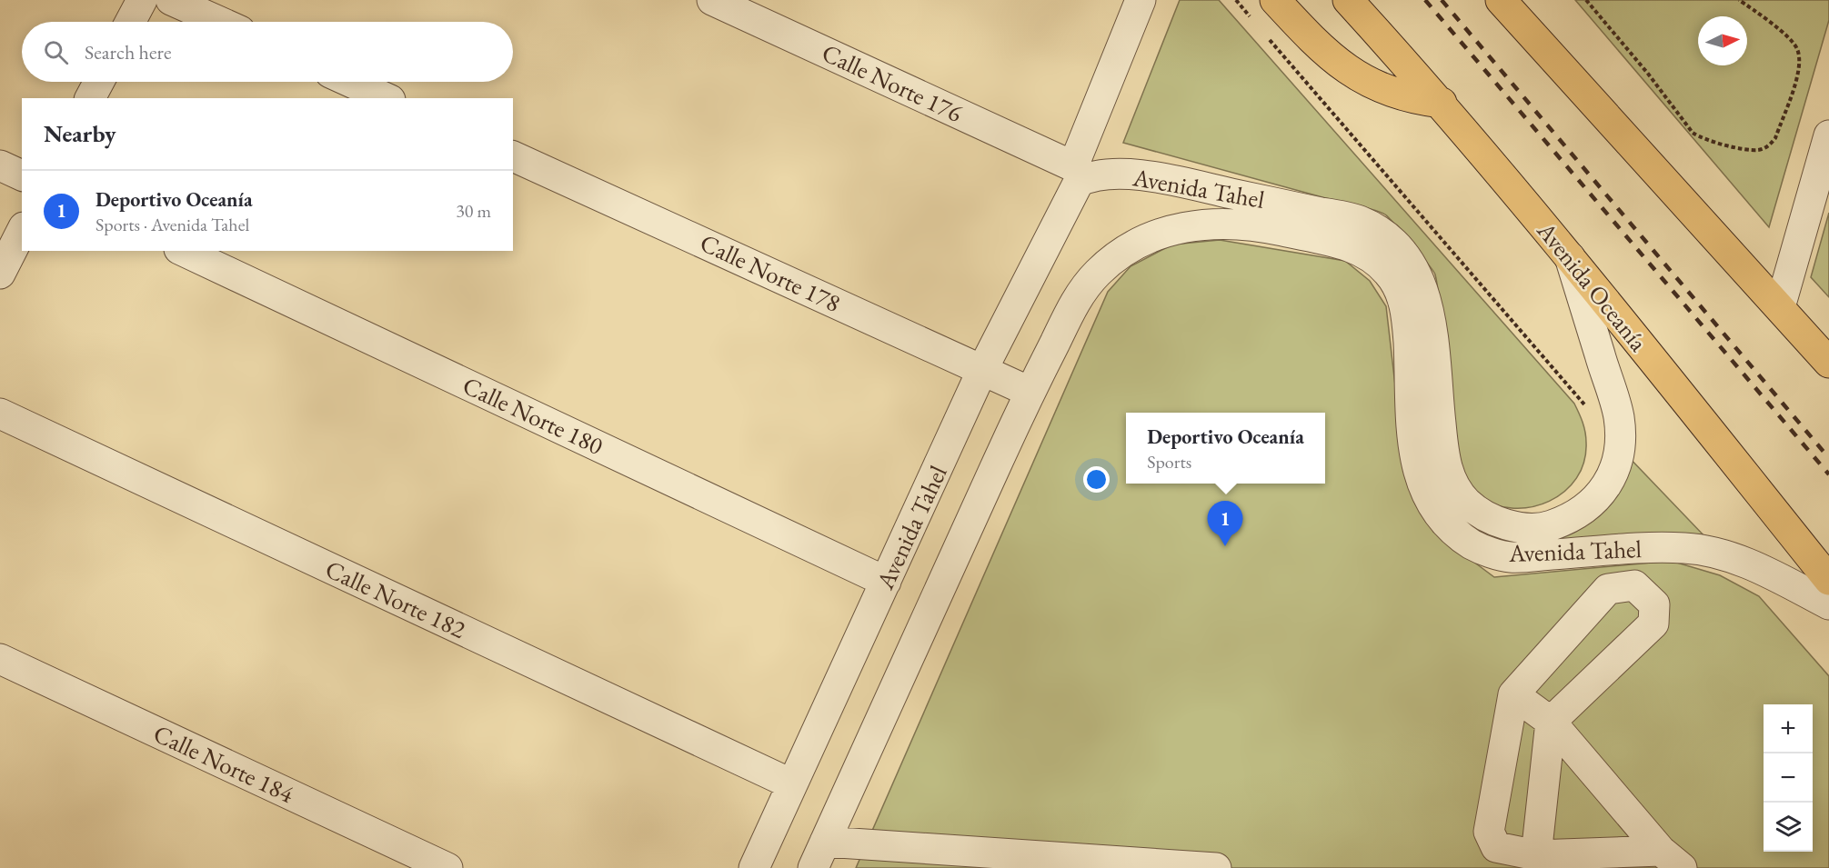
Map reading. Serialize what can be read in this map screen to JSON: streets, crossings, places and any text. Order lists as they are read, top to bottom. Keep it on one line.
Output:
{"streets":{"highway":["Avenida Oceanía"],"street":["Calle Norte 176","Avenida Tahel","Calle Norte 178","Calle Norte 180","Calle Norte 182","Calle Norte 184"]},"crossings":[["Calle Norte 176","Avenida Tahel"],["Avenida Tahel","Calle Norte 178"],["Avenida Tahel","Avenida Oceanía"],["Avenida Tahel","Calle Norte 180"],["Avenida Tahel","Calle Norte 182"]],"north":"right","page":{"search":"Search here","heading":"Nearby","list":[{"mark":"1","name":"Deportivo Oceanía","note":"Sports · Avenida Tahel","value":"30 m"}],"popup":["Deportivo Oceanía","Sports"],"pins":"1","map_buttons":["+","−"]}}
